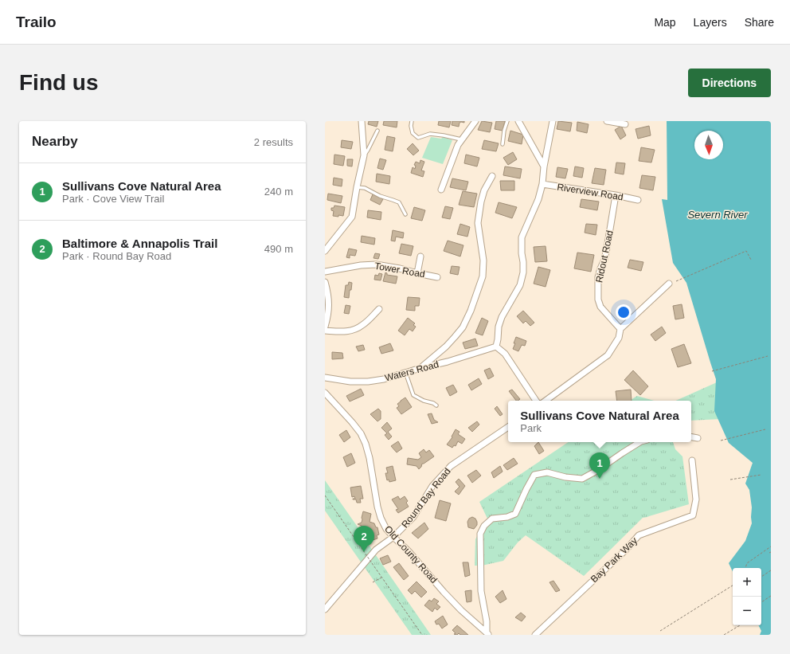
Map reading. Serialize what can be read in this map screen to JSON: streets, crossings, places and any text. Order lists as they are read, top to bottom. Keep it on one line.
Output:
{"streets":{"street":["Riverview Road","Ridout Road","Tower Road","Waters Road","Round Bay Road","Old County Road","Bay Park Way"]},"crossings":[["Riverview Road","Ridout Road"],["Round Bay Road","Old County Road"]],"water":["Severn River"],"north":"bottom","page":{"header":"Trailo","nav":["Map","Layers","Share"],"buttons":"Directions","title":"Find us","heading":["Nearby","2 results"],"list":[{"mark":"1","name":"Sullivans Cove Natural Area","note":"Park · Cove View Trail","value":"240 m"},{"mark":"2","name":"Baltimore & Annapolis Trail","note":"Park · Round Bay Road","value":"490 m"}],"popup":["Sullivans Cove Natural Area","Park"],"pins":["1","2"],"map_buttons":["+","−"]}}
